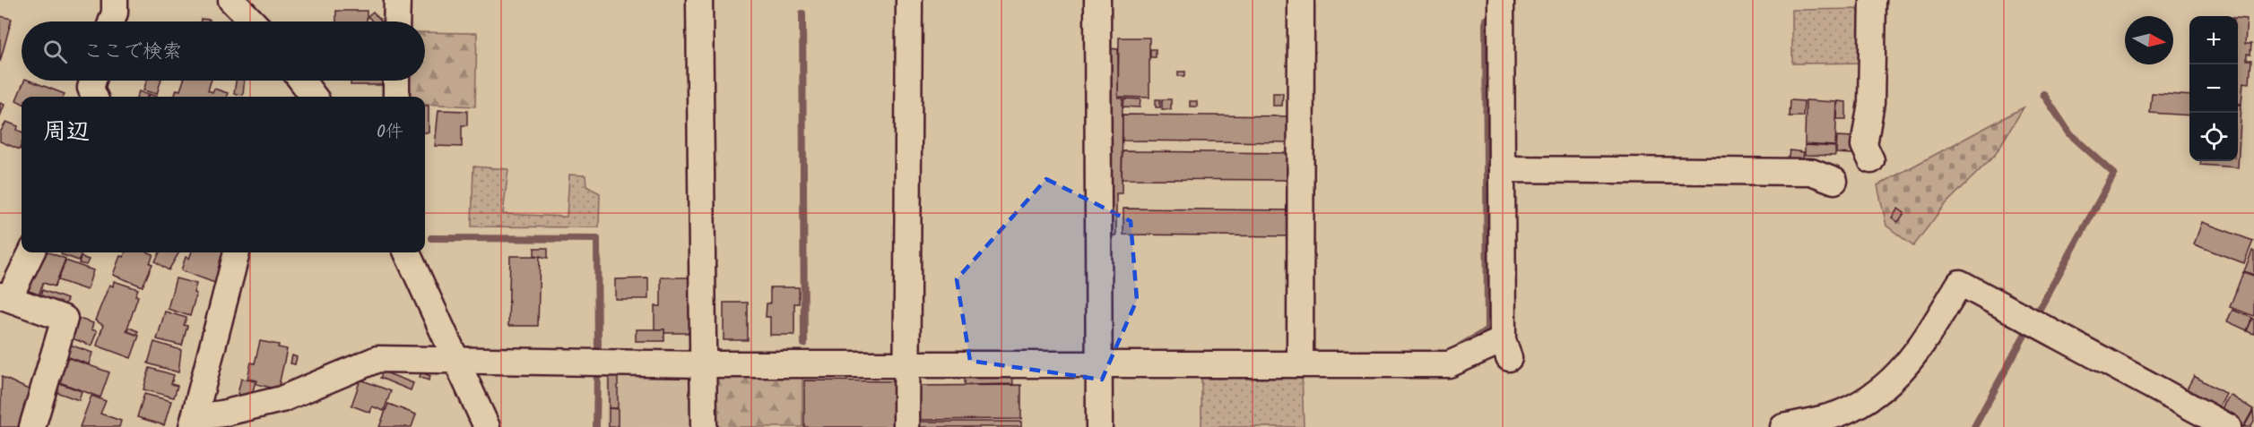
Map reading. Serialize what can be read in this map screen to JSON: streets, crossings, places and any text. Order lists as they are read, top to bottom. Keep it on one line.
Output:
{"north":"right","page":{"map_buttons":["+","−"],"search":"ここで検索","heading":["周辺","0件"]}}
